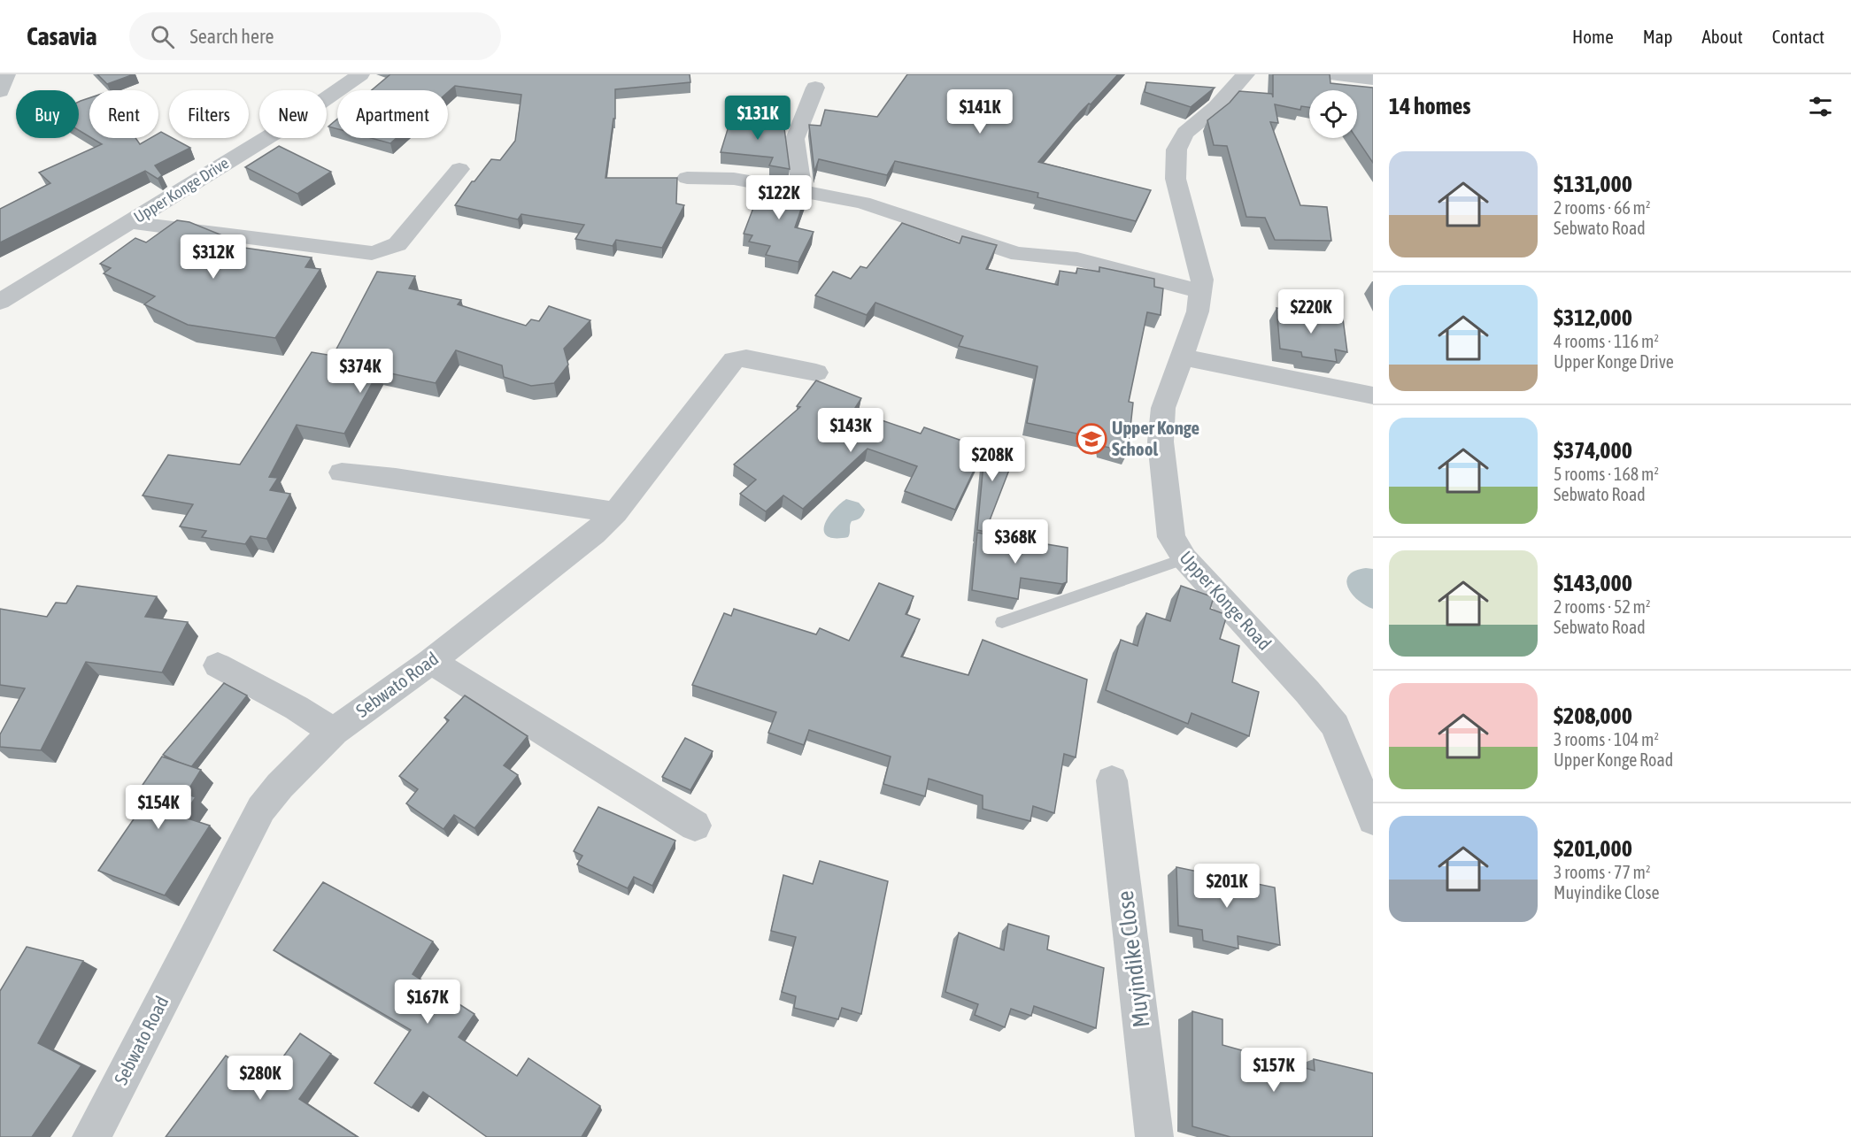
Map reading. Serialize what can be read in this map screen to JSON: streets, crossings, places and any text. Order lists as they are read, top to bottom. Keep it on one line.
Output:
{"streets":{"street":["Upper Konge Drive","Upper Konge Road","Sebwato Road","Muyindike Close"]},"places":{"school or university":["Upper Konge School"]},"page":{"header":"Casavia","search":"Search here","nav":["Home","Map","About","Contact"],"heading":"14 homes","price":["$141K","$131K","$122K","$312K","$220K","$374K","$143K","$208K","$368K","$154K","$201K","$167K","$157K","$280K"],"chip":["Buy","Rent","Filters","New","Apartment"],"list":[{"name":"$131,000","note":"2 rooms · 66 m² · Sebwato Road"},{"name":"$312,000","note":"4 rooms · 116 m² · Upper Konge Drive"},{"name":"$374,000","note":"5 rooms · 168 m² · Sebwato Road"},{"name":"$143,000","note":"2 rooms · 52 m² · Sebwato Road"},{"name":"$208,000","note":"3 rooms · 104 m² · Upper Konge Road"},{"name":"$201,000","note":"3 rooms · 77 m² · Muyindike Close"}]}}
